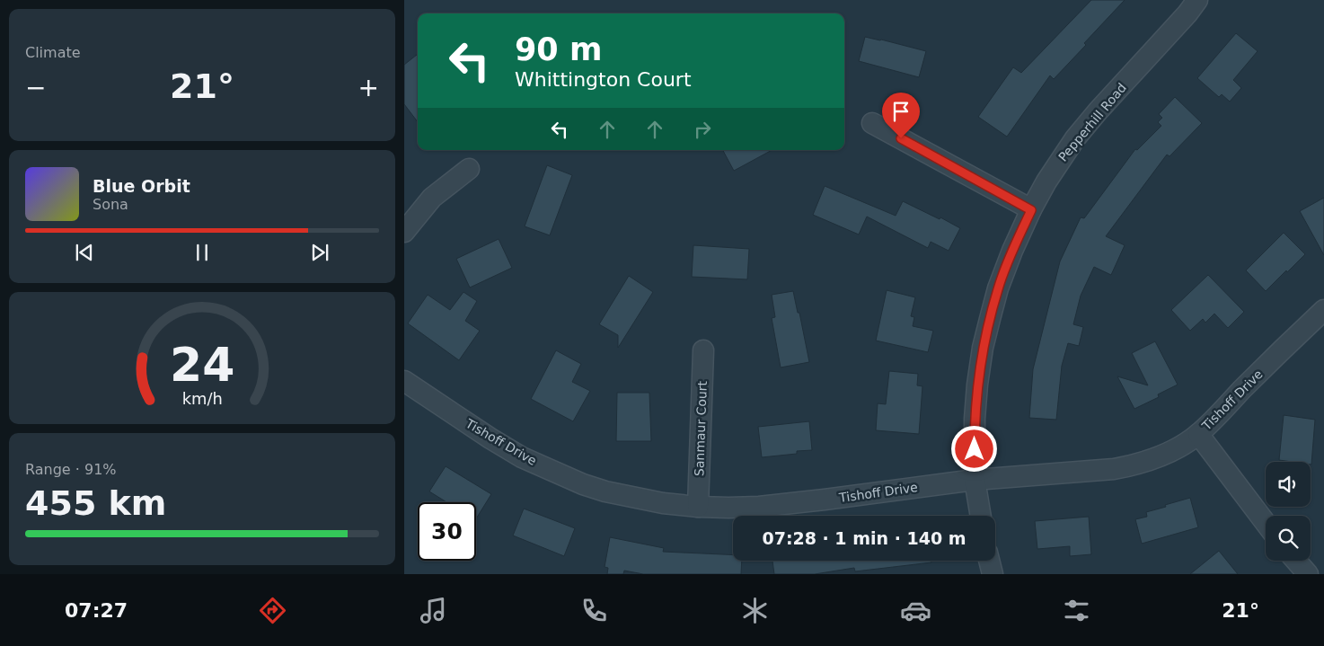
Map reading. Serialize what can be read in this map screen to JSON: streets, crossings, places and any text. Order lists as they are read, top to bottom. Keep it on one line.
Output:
{"streets":{"street":["Pepperhill Road","Tishoff Drive","Sanmaur Court"]},"crossings":[["Pepperhill Road","Tishoff Drive"],["Tishoff Drive","Sanmaur Court"]],"page":{"tile":["Climate",["Range · 91%","455 km"]],"turn":["90 m","Whittington Court"],"heat":["−","21°","+"],"song":["Blue Orbit","Sona"],"limit":"30","trip":"07:28 · 1 min · 140 m","tabs":["07:27","21°"],"gauge":["24","km/h"]}}
